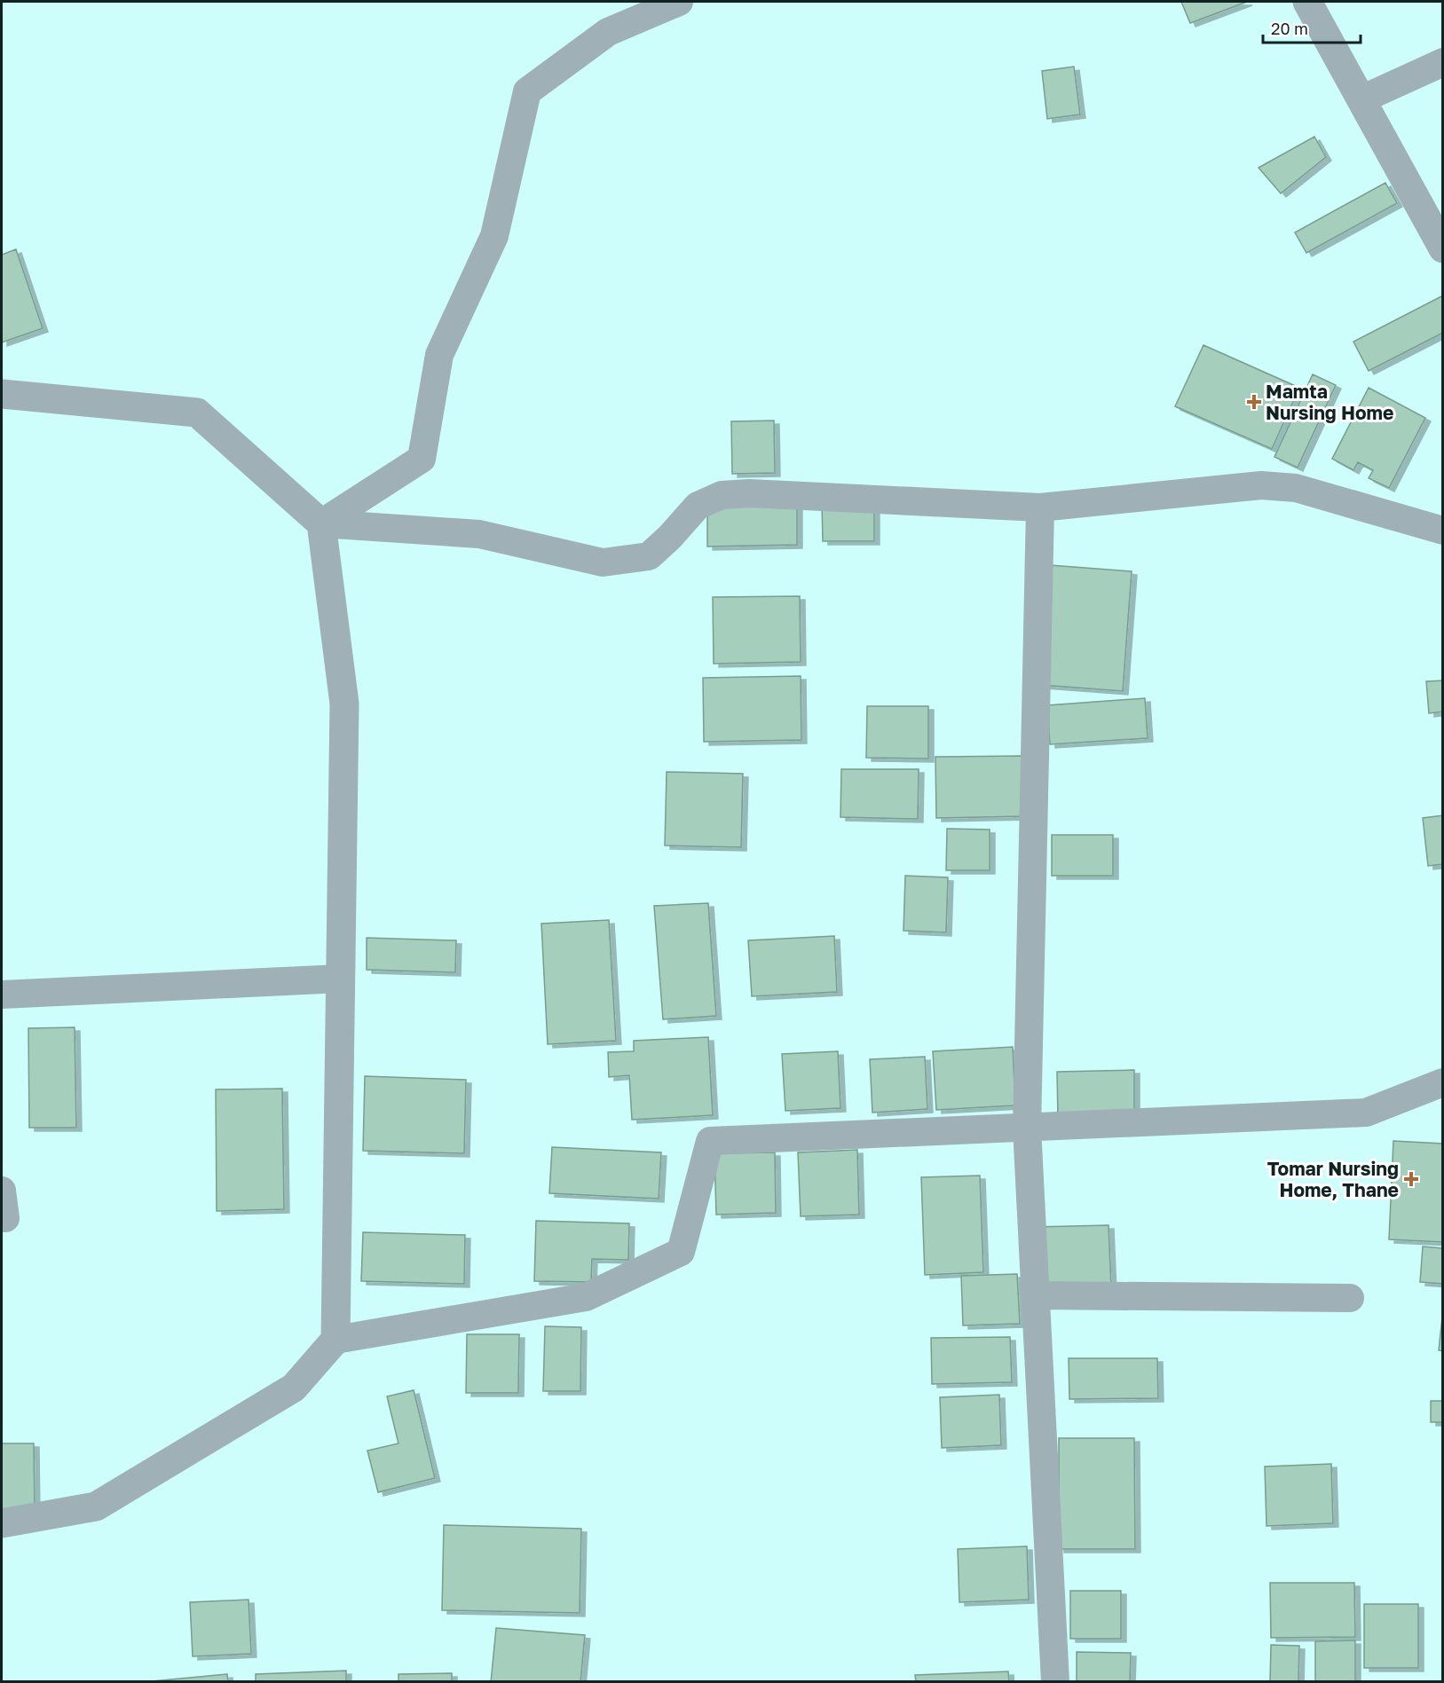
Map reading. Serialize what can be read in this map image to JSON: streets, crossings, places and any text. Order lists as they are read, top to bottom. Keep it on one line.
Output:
{"places":{"health":["Mamta Nursing Home","Tomar Nursing Home, Thane"]},"scale_bar":"20 m"}
